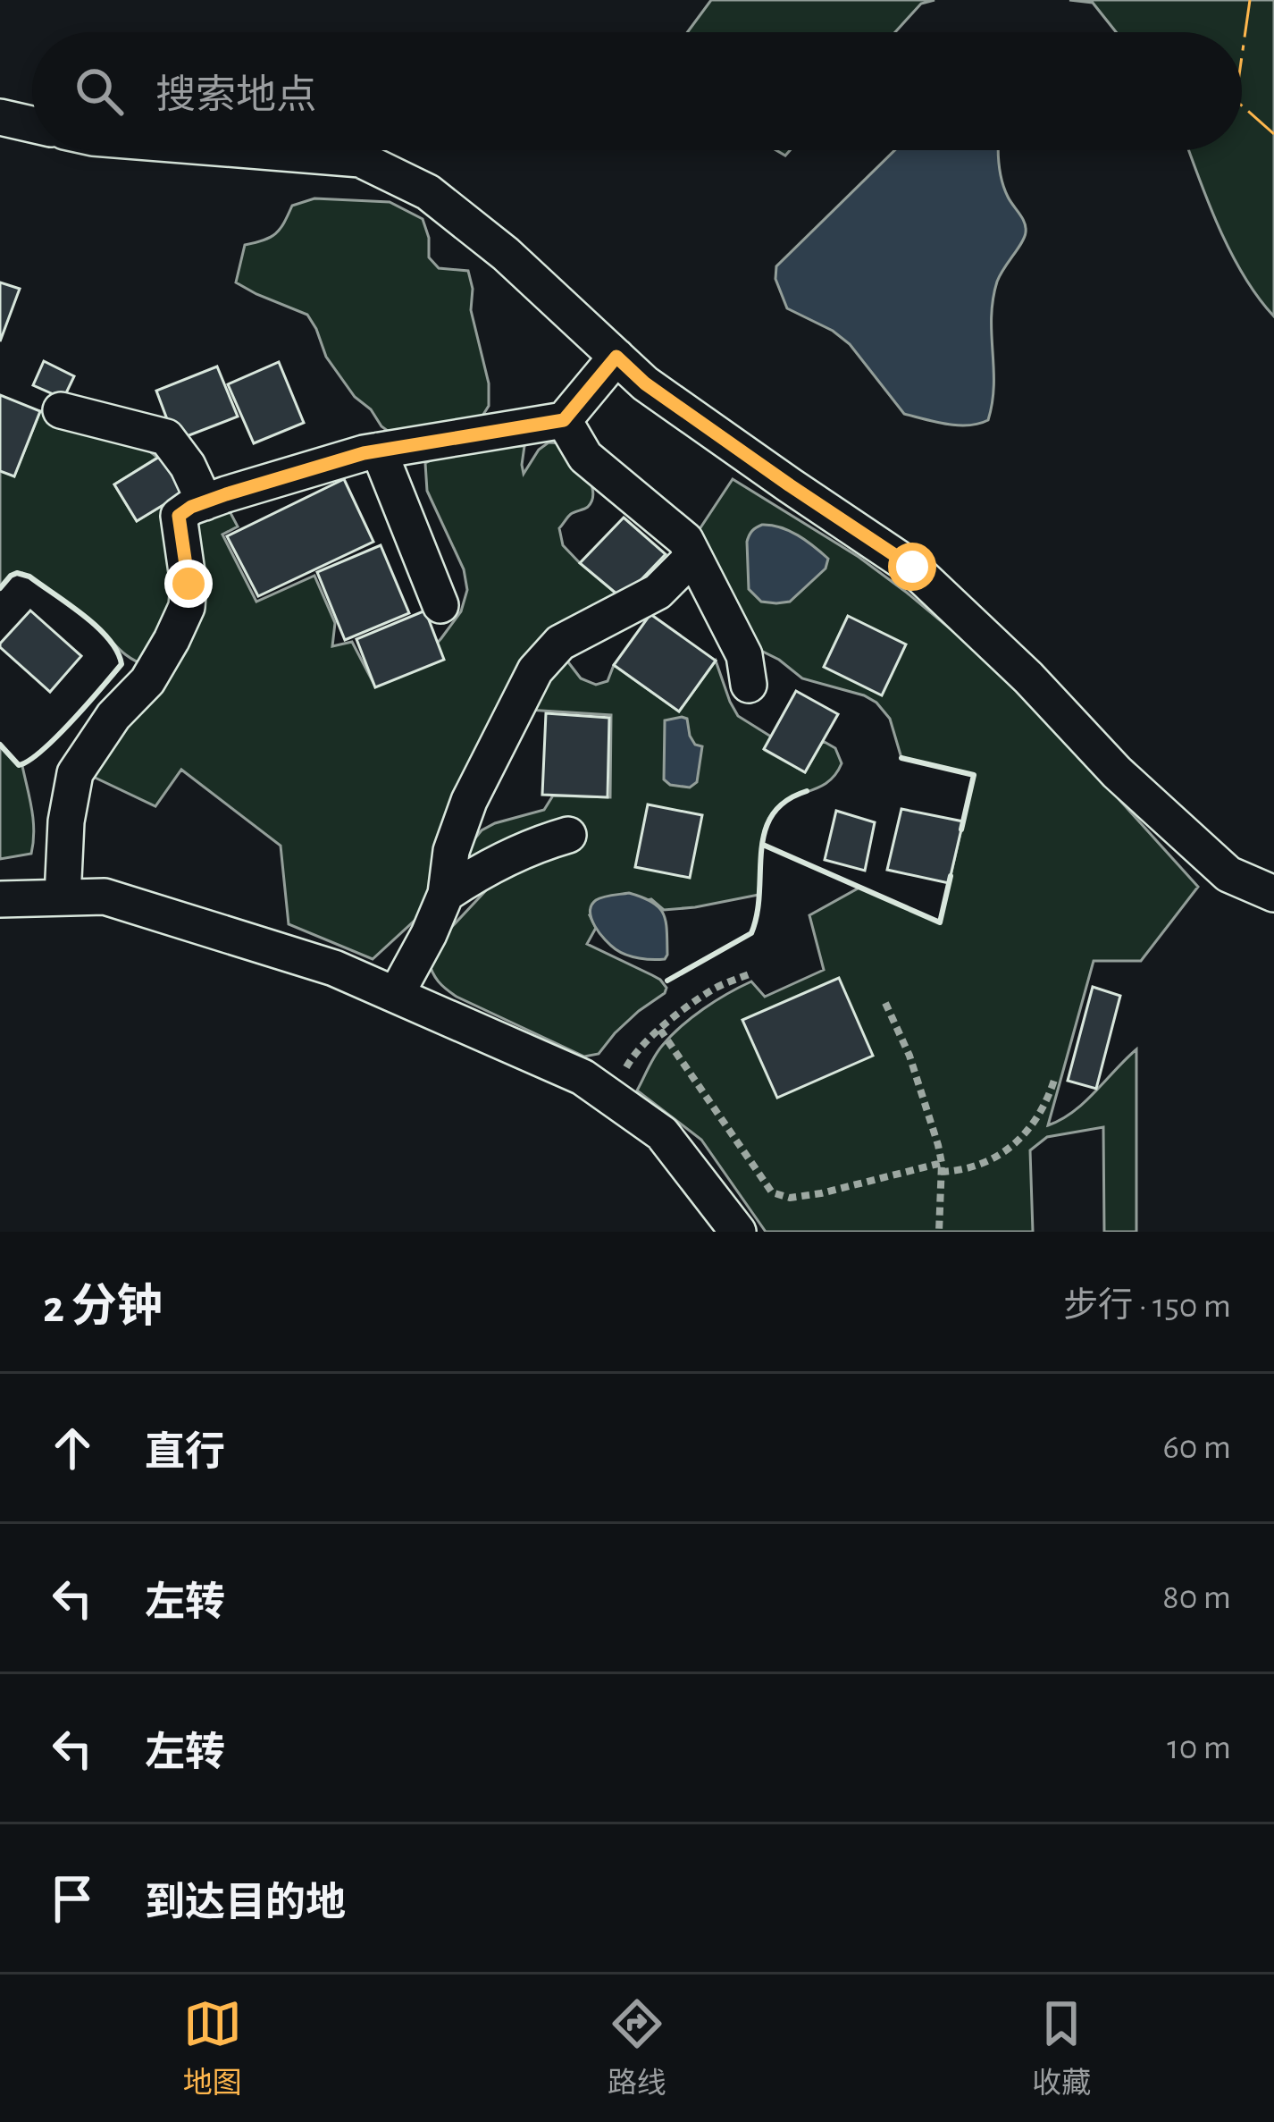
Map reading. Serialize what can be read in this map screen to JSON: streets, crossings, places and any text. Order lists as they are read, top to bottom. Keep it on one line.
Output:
{"page":{"search":"搜索地点","heading":["2 分钟","步行 · 150 m"],"list":[["直行","60 m"],["左转","80 m"],["左转","10 m"],"到达目的地"],"nav":["地图","路线","收藏"]}}
